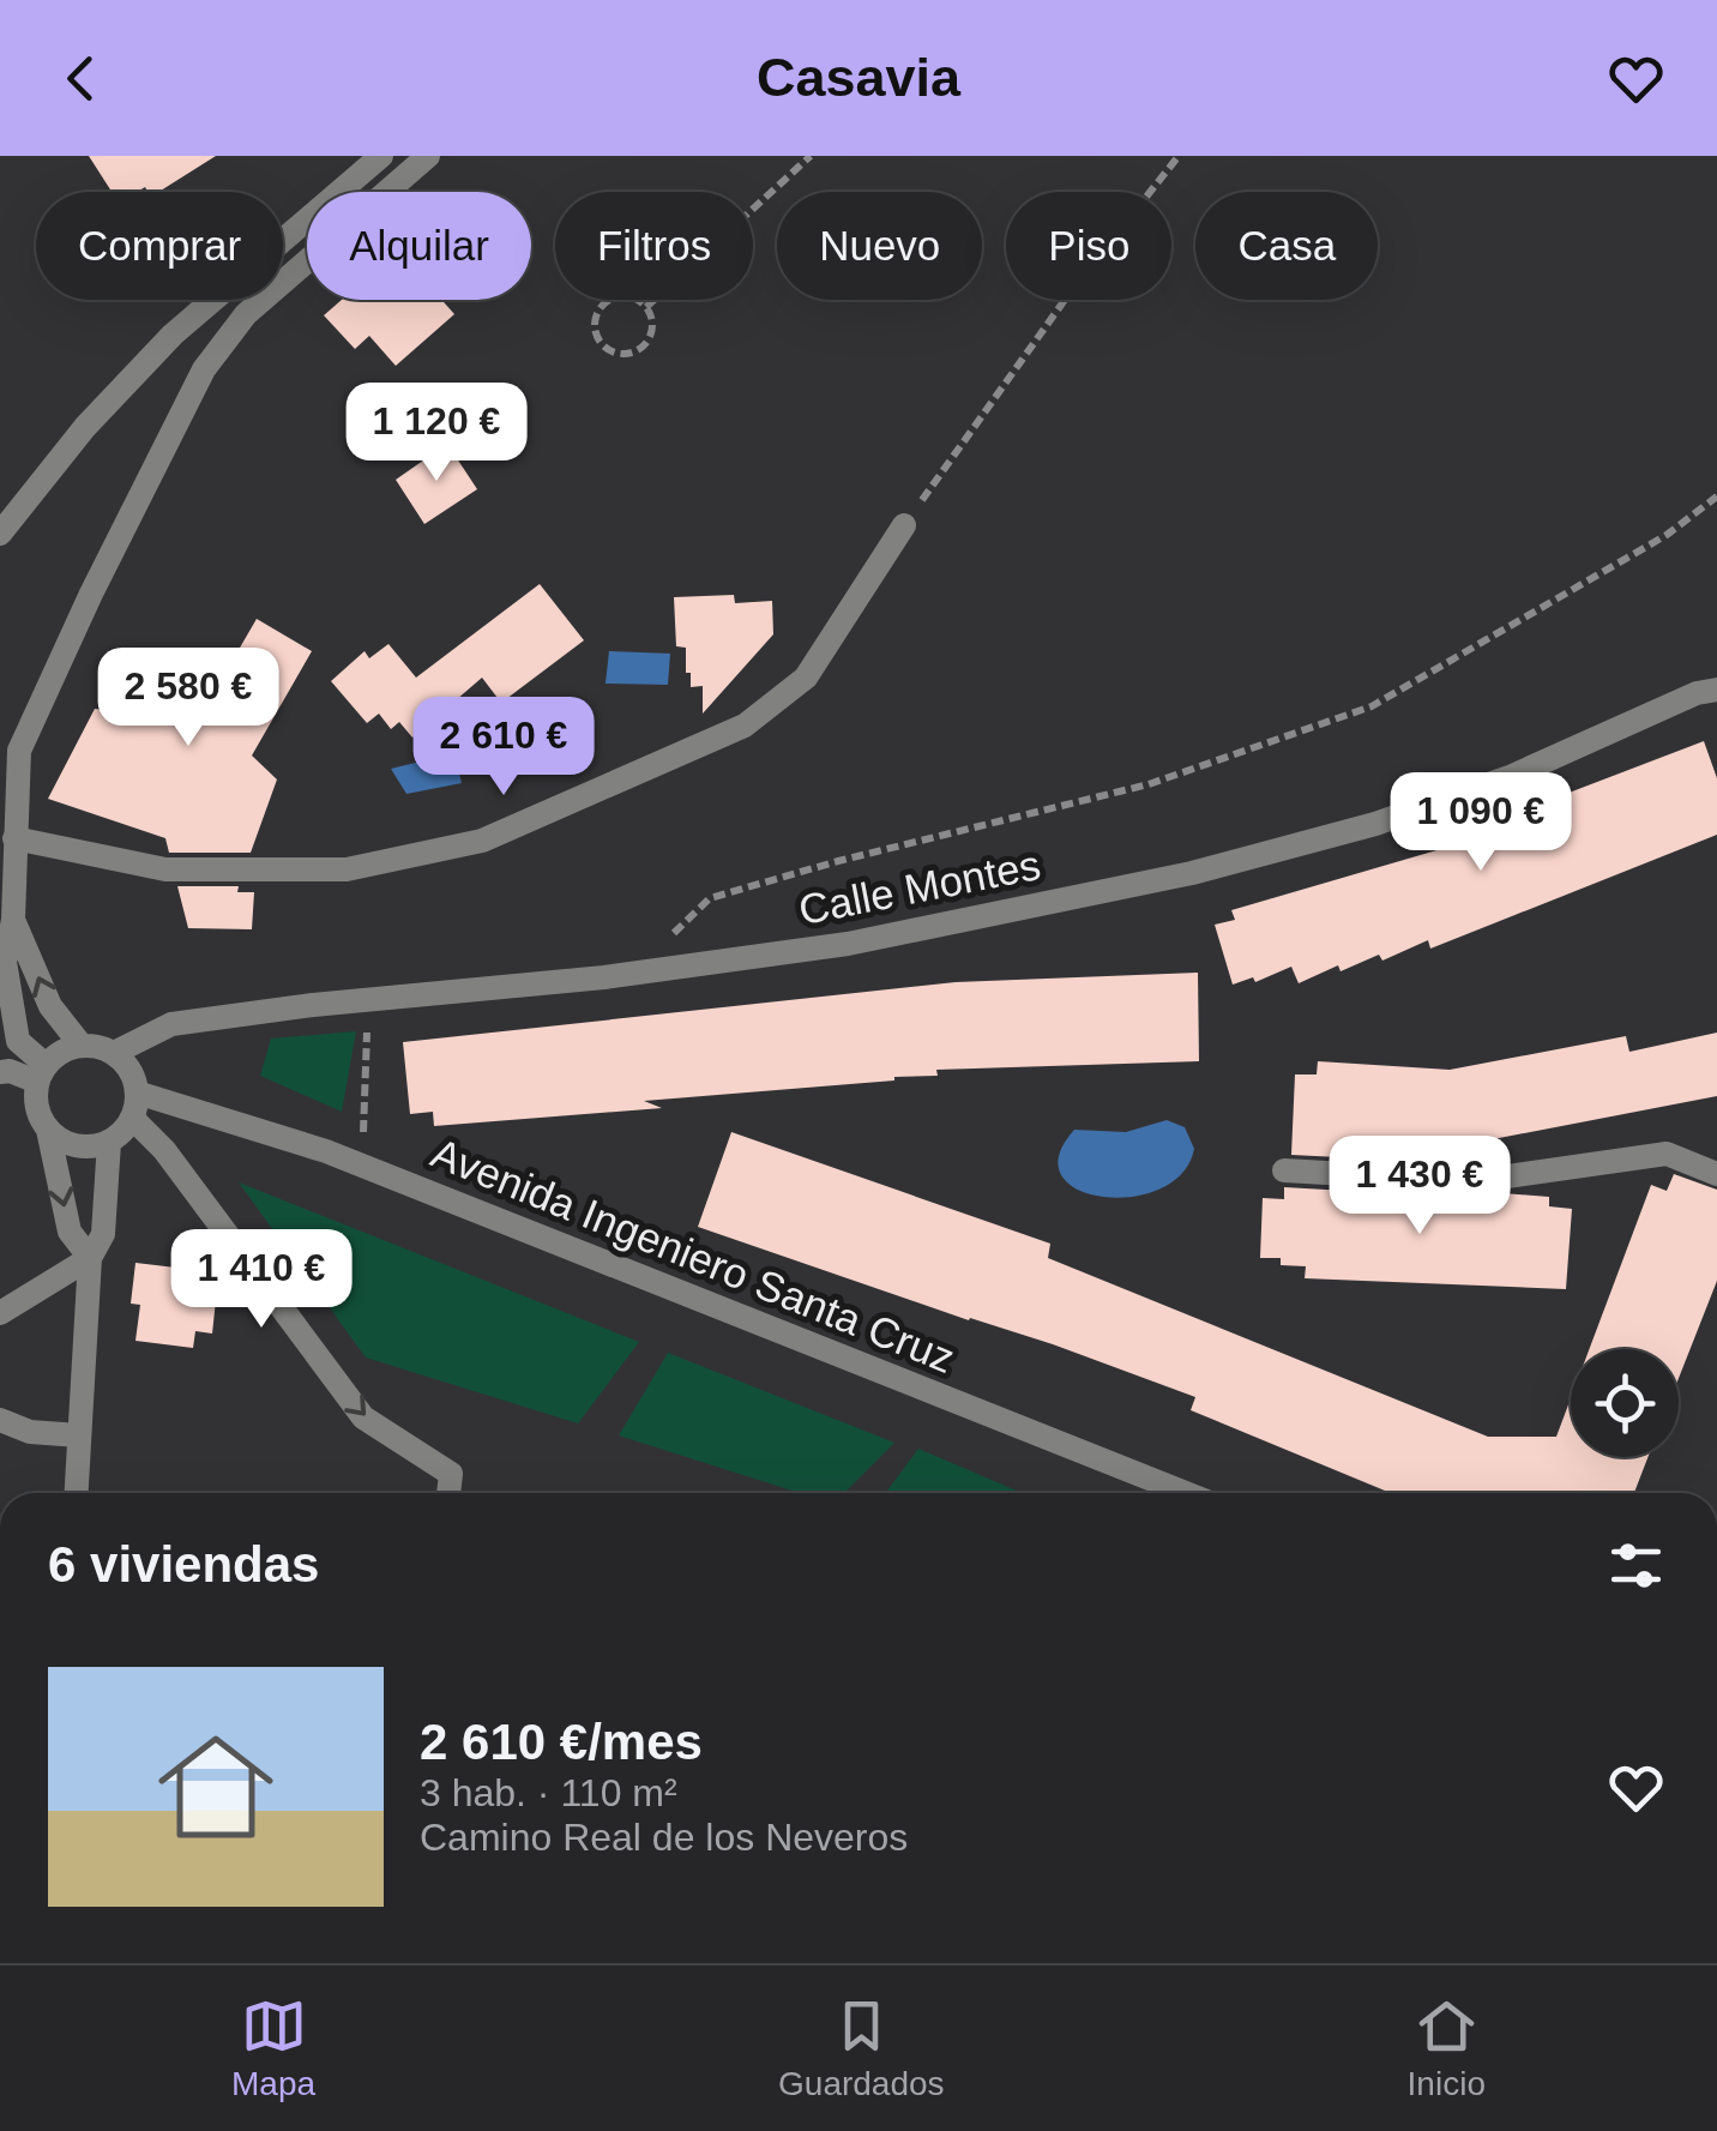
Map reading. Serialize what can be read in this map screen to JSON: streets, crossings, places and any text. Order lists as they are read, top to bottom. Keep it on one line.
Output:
{"streets":{"street":["Calle Montes","Avenida Ingeniero Santa Cruz"]},"crossings":[["Calle Montes","Avenida Ingeniero Santa Cruz"]],"page":{"header":"Casavia","chip":["Comprar","Alquilar","Filtros","Nuevo","Piso","Casa"],"price":["1 120 €","2 580 €","2 610 €","1 090 €","1 430 €","1 410 €"],"heading":"6 viviendas","list":[{"name":"2 610 €/mes","note":"3 hab. · 110 m² · Camino Real de los Neveros"}],"tabs":["Mapa","Guardados","Inicio"]}}
